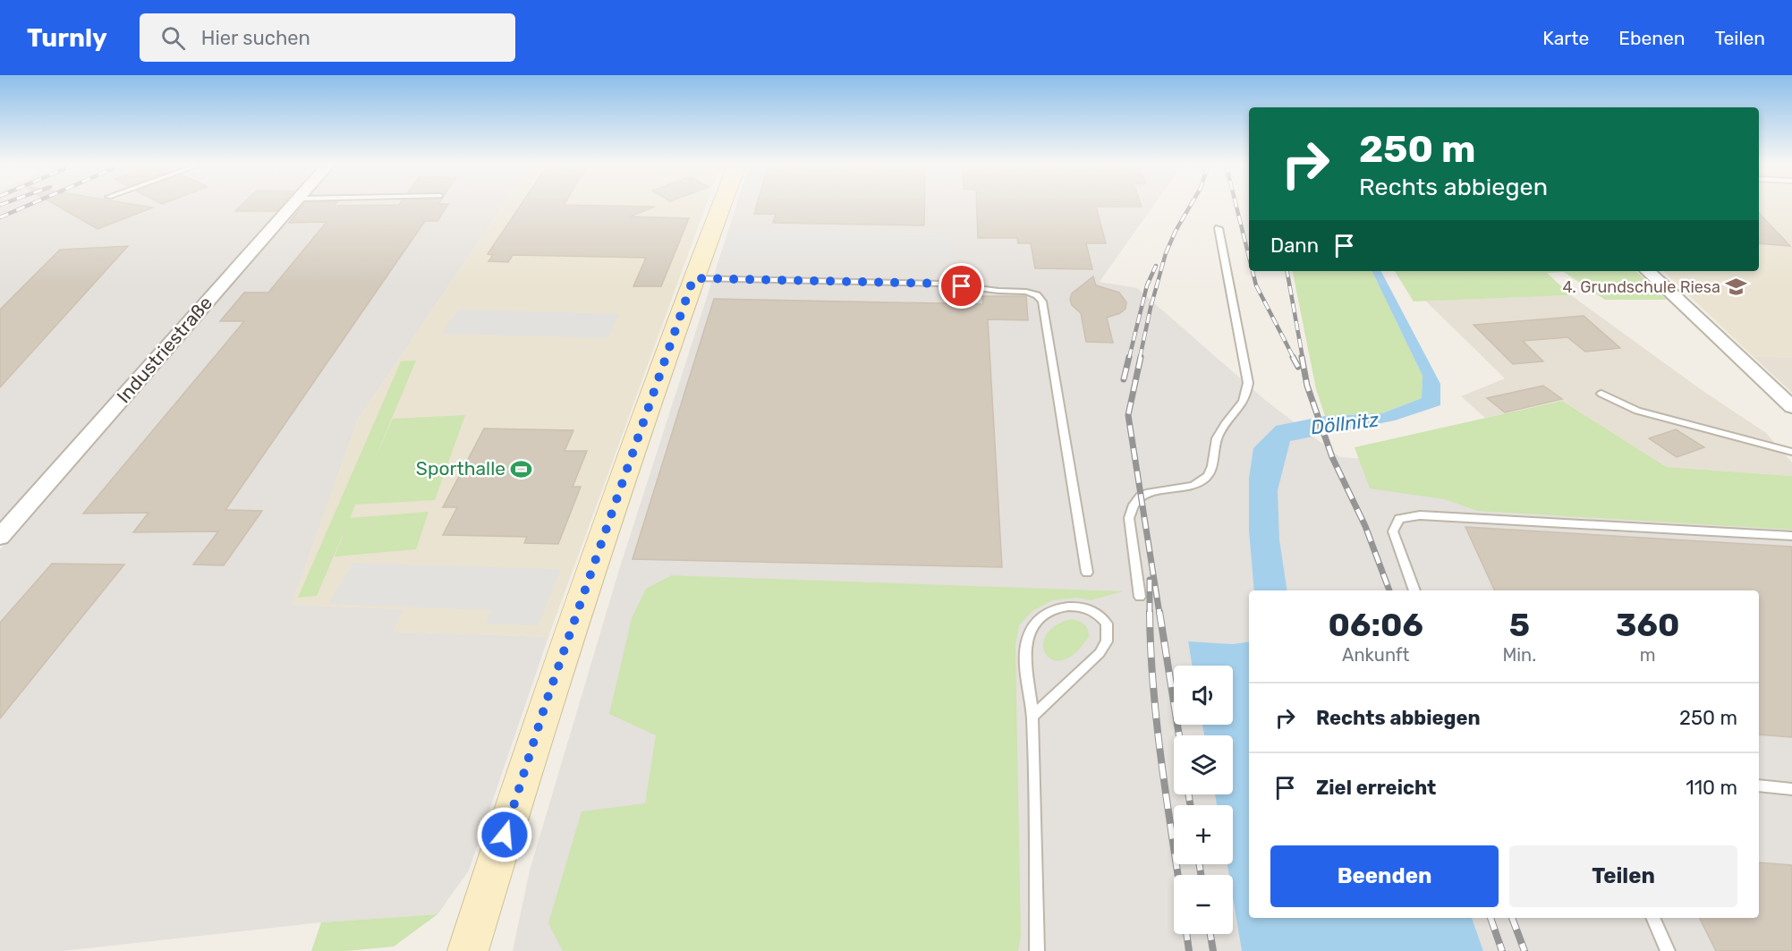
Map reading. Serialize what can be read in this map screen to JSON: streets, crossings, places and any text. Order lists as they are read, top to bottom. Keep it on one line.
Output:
{"streets":{"street":["Industriestraße"]},"water":["Döllnitz"],"places":{"school or university":["4. Grundschule Riesa"],"sports":["Sporthalle"]},"page":{"header":"Turnly","search":"Hier suchen","nav":["Karte","Ebenen","Teilen"],"turn":["250 m","Rechts abbiegen"],"then":"Dann","eta":["06:06","Ankunft","5","Min.","360","m"],"map_buttons":["+","−"],"list":[{"name":"Rechts abbiegen","value":"250 m"},{"name":"Ziel erreicht","value":"110 m"}],"buttons":["Beenden","Teilen"]}}
